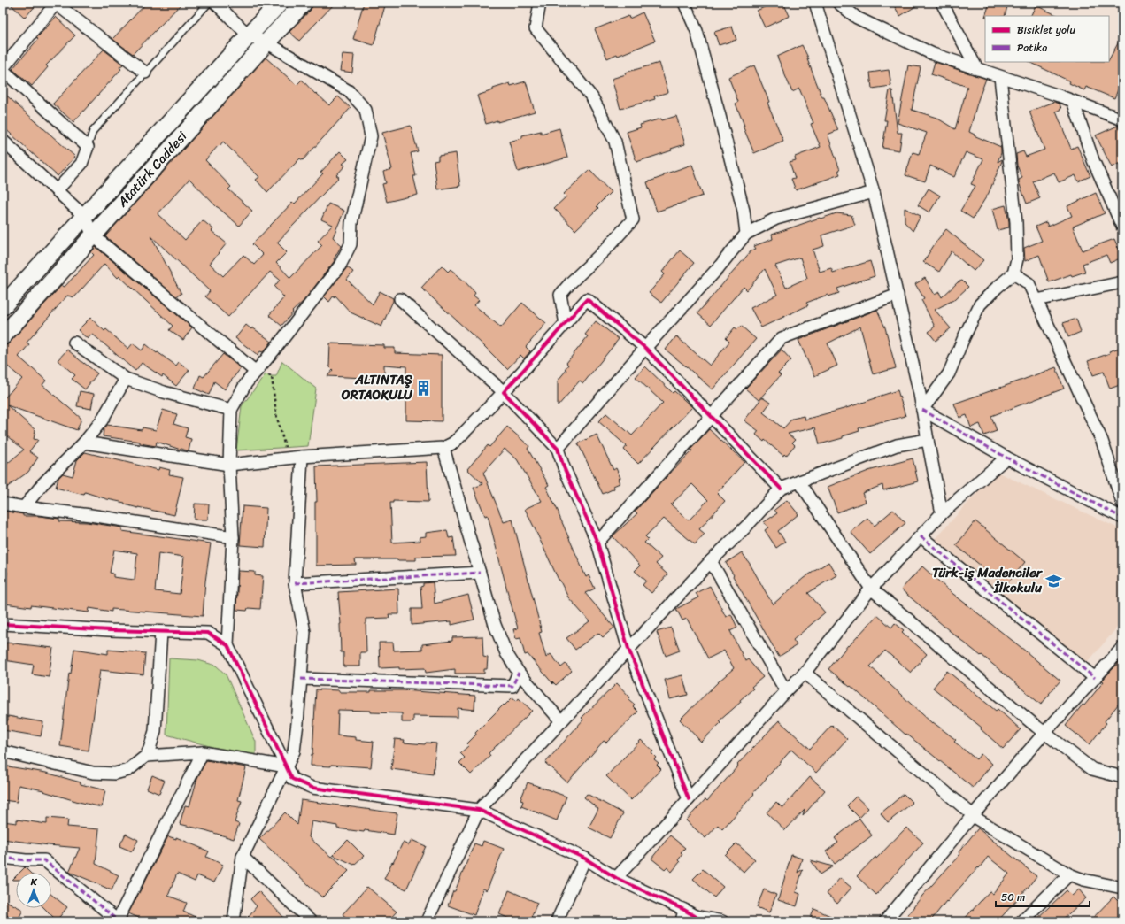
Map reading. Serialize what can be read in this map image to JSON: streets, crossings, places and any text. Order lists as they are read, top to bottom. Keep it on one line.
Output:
{"streets":{"main road":["Atatürk Caddesi"]},"places":{"building":["ALTINTAŞ ORTAOKULU"],"school or university":["Türk-iş Madenciler İlkokulu"]},"legend":["Bisiklet yolu","Patika"],"scale_bar":"50 m","north":"top"}
